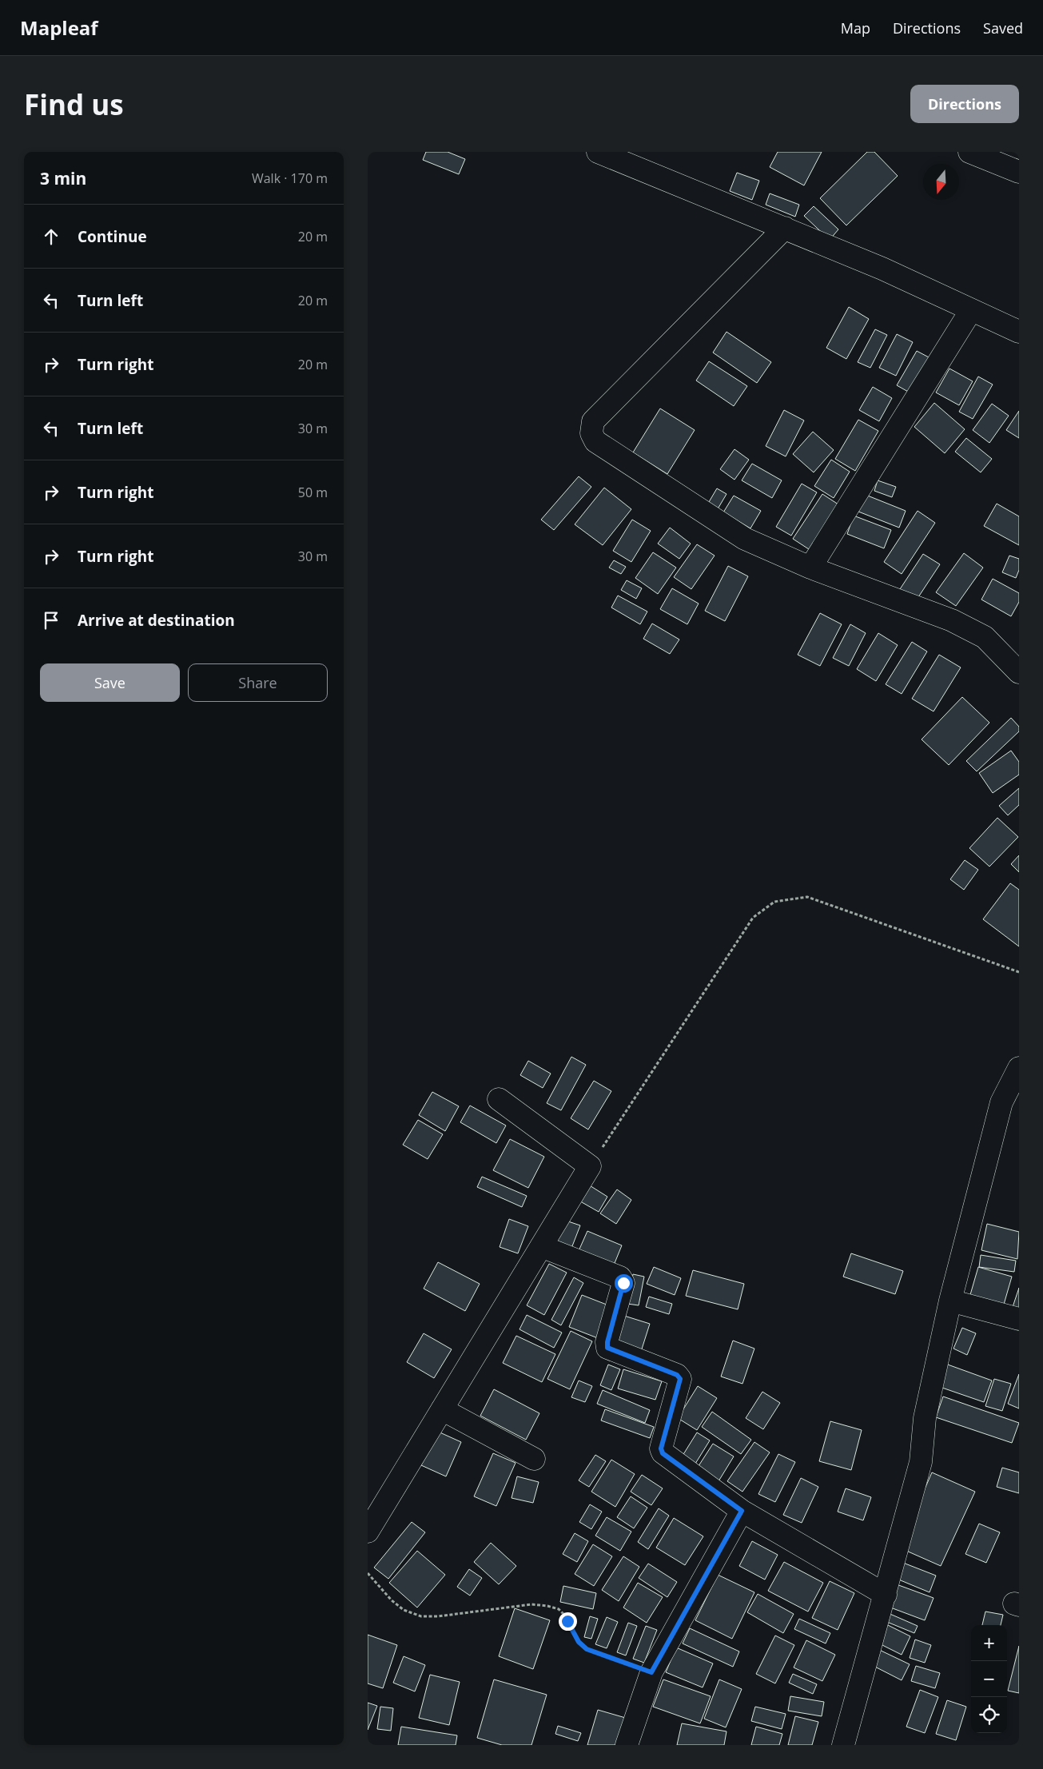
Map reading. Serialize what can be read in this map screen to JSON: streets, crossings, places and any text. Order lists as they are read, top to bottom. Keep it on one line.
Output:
{"north":"bottom","page":{"header":"Mapleaf","nav":["Map","Directions","Saved"],"buttons":["Directions",["Save","Share"]],"title":"Find us","heading":["3 min","Walk · 170 m"],"list":[["Continue","20 m"],["Turn left","20 m"],["Turn right","20 m"],["Turn left","30 m"],["Turn right","50 m"],["Turn right","30 m"],"Arrive at destination"],"map_buttons":["+","−"]}}
